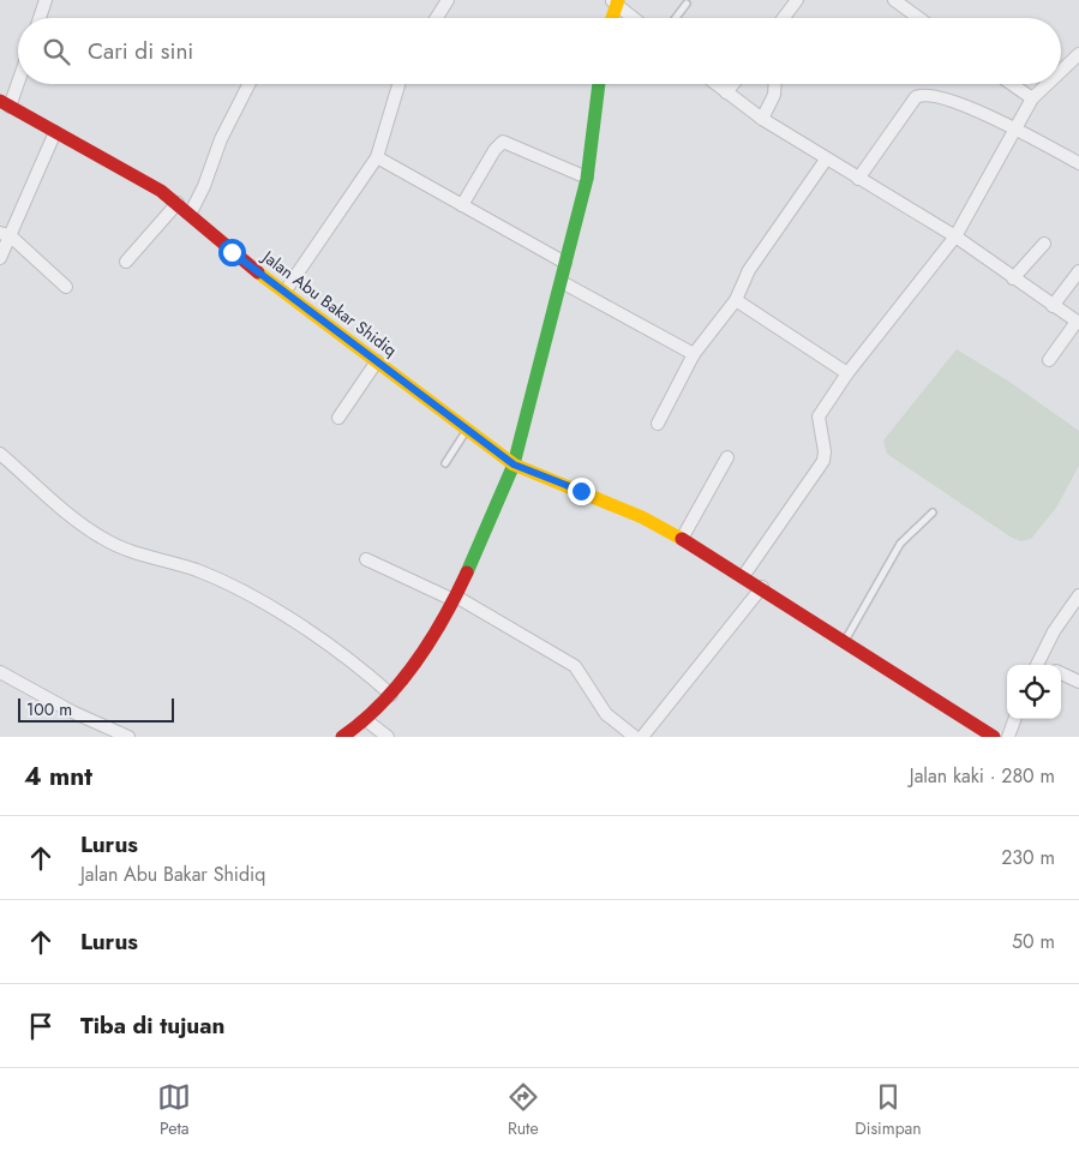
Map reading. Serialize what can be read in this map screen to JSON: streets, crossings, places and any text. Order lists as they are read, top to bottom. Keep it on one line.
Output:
{"streets":{"street":["Jalan Abu Bakar Shidiq"]},"scale_bar":"100 m","page":{"search":"Cari di sini","scale":"100 m","heading":["4 mnt","Jalan kaki · 280 m"],"list":[["Lurus","Jalan Abu Bakar Shidiq","230 m"],["Lurus","50 m"],"Tiba di tujuan"],"nav":["Peta","Rute","Disimpan"]}}
